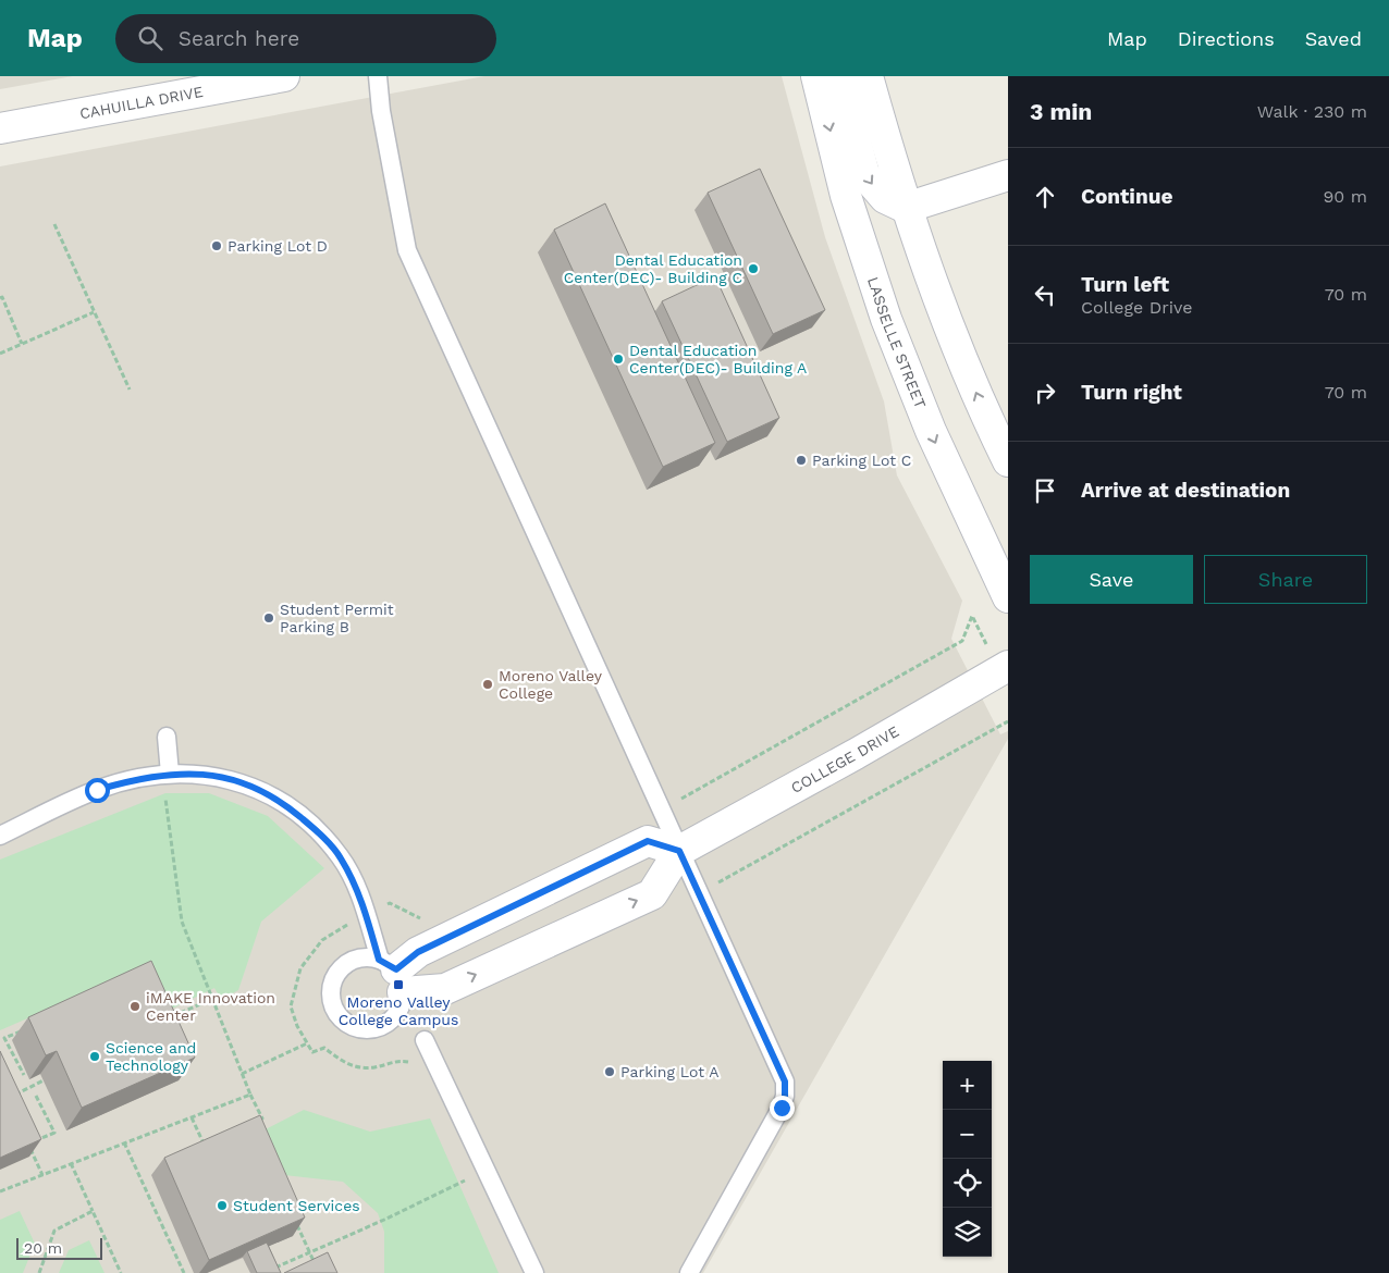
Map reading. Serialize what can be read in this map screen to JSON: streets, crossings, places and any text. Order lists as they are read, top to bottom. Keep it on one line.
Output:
{"streets":{"street":["CAHUILLA DRIVE","LASSELLE STREET","COLLEGE DRIVE"]},"places":{"other":["Parking Lot D","Dental Education Center(DEC)- Building C","Dental Education Center(DEC)- Building A","Parking Lot C","Student Permit Parking B","Moreno Valley College","iMAKE Innovation Center","Science and Technology","Parking Lot A","Student Services"],"transit":["Moreno Valley College Campus"]},"scale_bar":"20 m","page":{"header":"Map","search":"Search here","nav":["Map","Directions","Saved"],"heading":["3 min","Walk · 230 m"],"list":[["Continue","90 m"],["Turn left","College Drive","70 m"],["Turn right","70 m"],"Arrive at destination"],"buttons":["Save","Share"],"map_buttons":["+","−"],"scale":"20 m"}}
